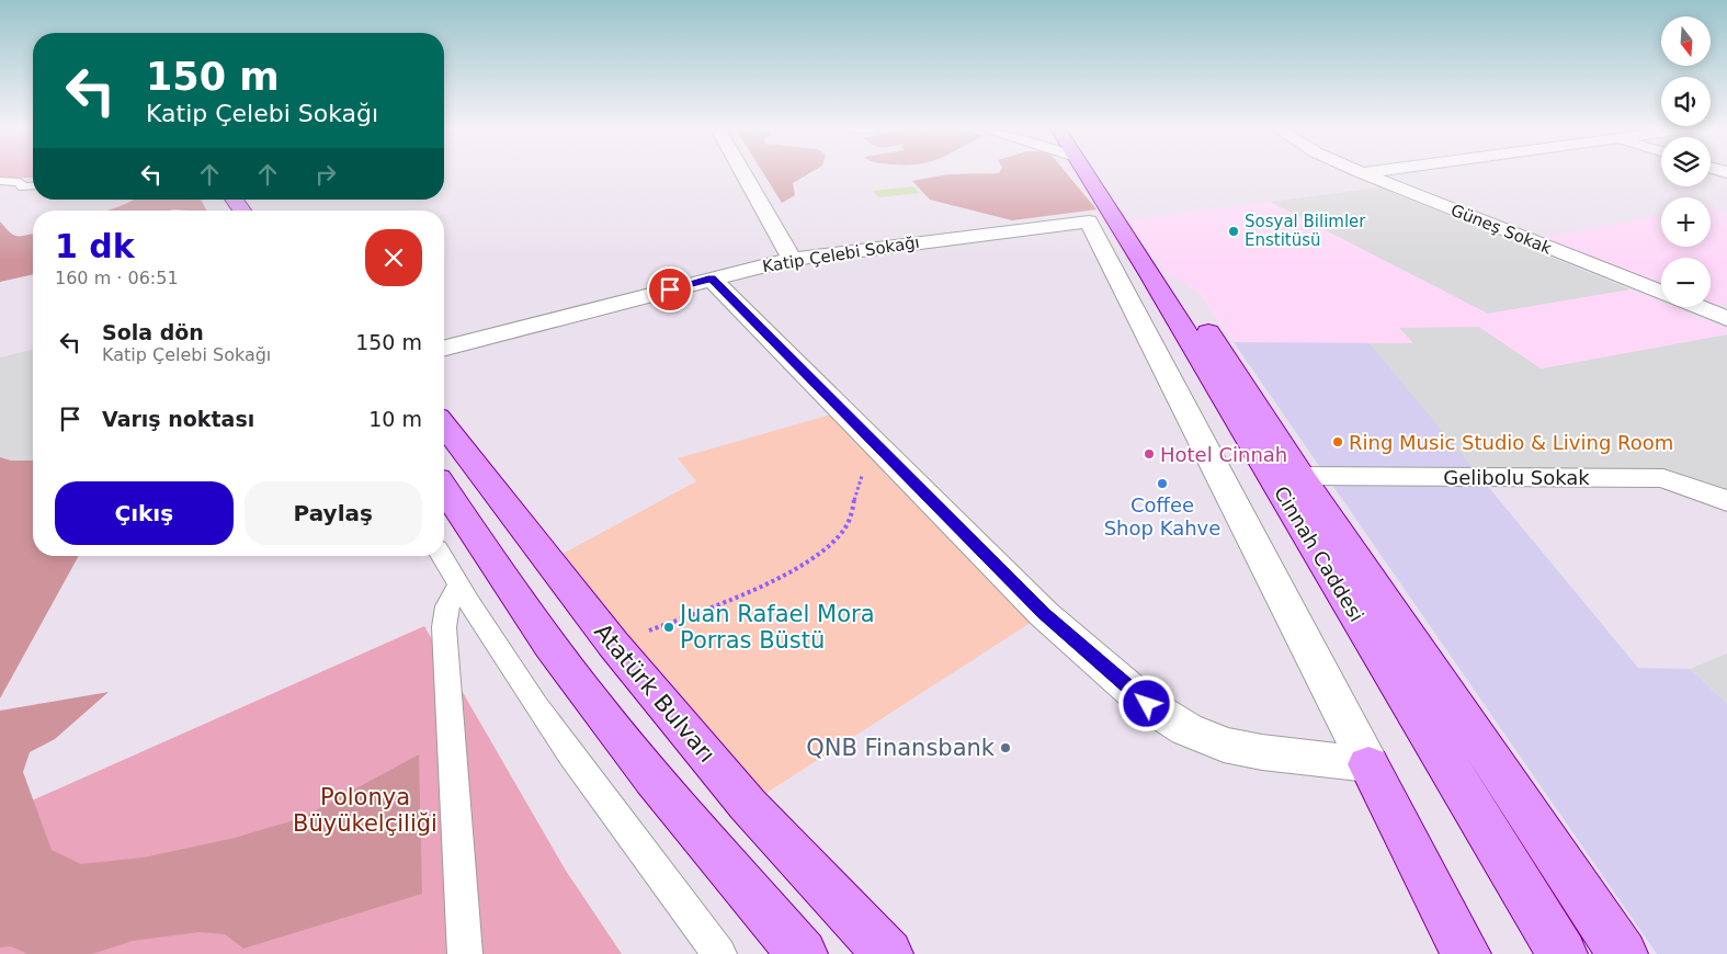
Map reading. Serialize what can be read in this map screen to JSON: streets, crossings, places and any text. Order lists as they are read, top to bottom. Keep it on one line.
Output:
{"streets":{"main road":["Cinnah Caddesi","Atatürk Bulvarı"],"street":["Güneş Sokak","Katip Çelebi Sokağı","Gelibolu Sokak"]},"parks":["Polonya Büyükelçiliği"],"places":["Sosyal Bilimler Enstitüsü","Ring Music Studio & Living Room","Hotel Cinnah","Coffee Shop Kahve","Juan Rafael Mora Porras Büstü","QNB Finansbank"],"north":"bottom","page":{"map_buttons":["+","−"],"turn":["150 m","Katip Çelebi Sokağı"],"heading":["1 dk","160 m · 06:51"],"list":[{"name":"Sola dön","note":"Katip Çelebi Sokağı","value":"150 m"},{"name":"Varış noktası","value":"10 m"}],"buttons":["Çıkış","Paylaş"]}}
